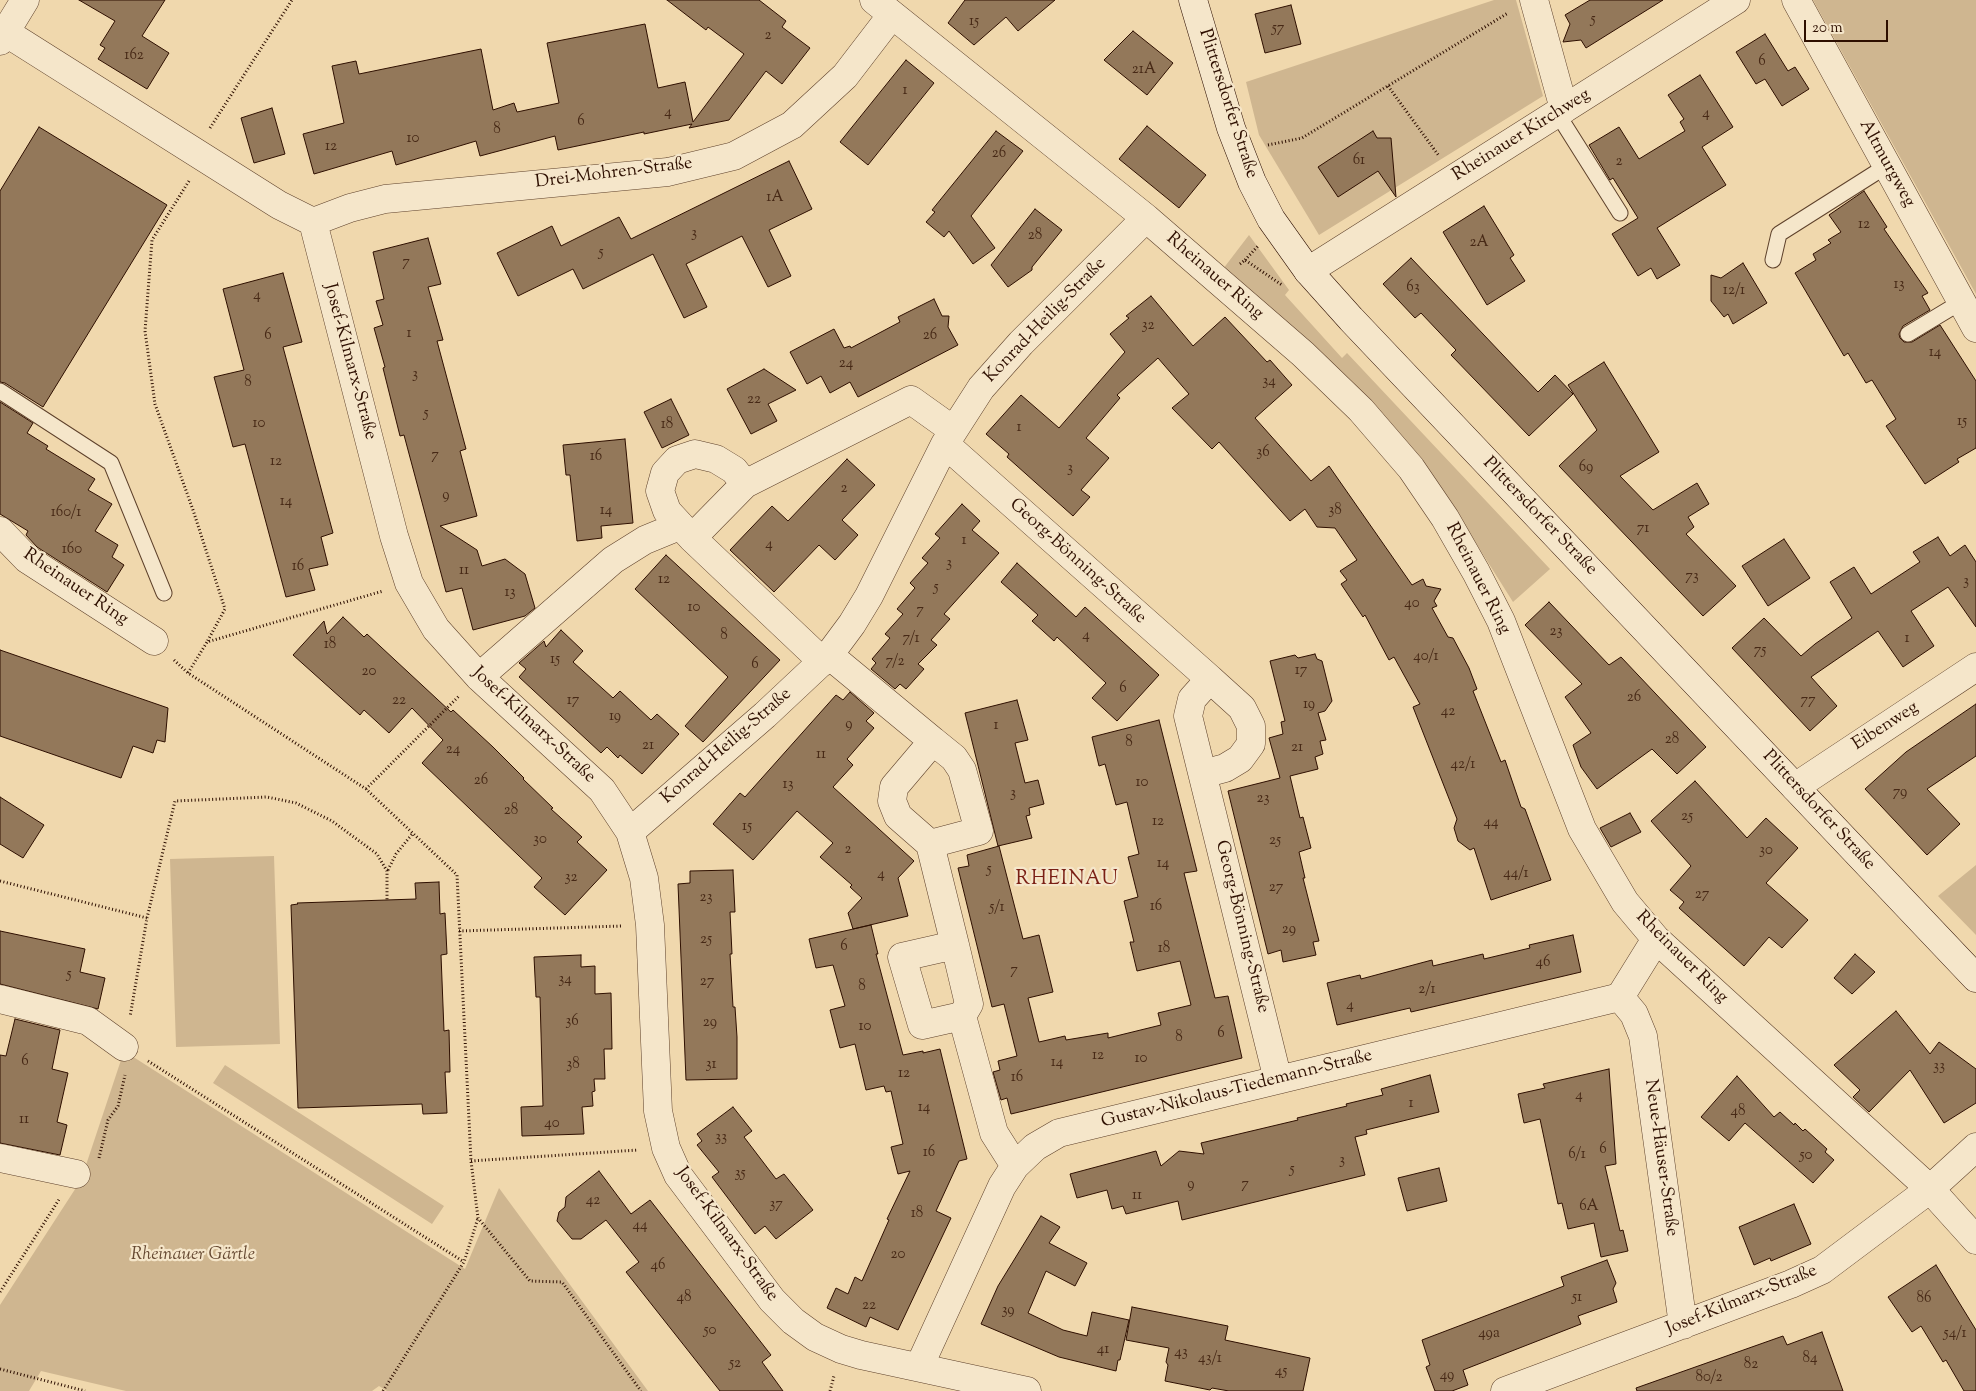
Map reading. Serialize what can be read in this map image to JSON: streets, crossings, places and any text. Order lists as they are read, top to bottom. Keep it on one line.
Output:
{"streets":{"street":["Plittersdorfer Straße","Rheinauer Kirchweg","Altmurgweg","Drei-Mohren-Straße","Rheinauer Ring","Konrad-Heilig-Straße","Josef-Kilmarx-Straße","Georg-Bönning-Straße","Eibenweg","Gustav-Nikolaus-Tiedemann-Straße","Neue-Häuser-Straße"]},"crossings":[["Plittersdorfer Straße","Rheinauer Kirchweg"],["Plittersdorfer Straße","Eibenweg"],["Drei-Mohren-Straße","Rheinauer Ring"],["Drei-Mohren-Straße","Josef-Kilmarx-Straße"],["Rheinauer Ring","Konrad-Heilig-Straße"],["Rheinauer Ring","Josef-Kilmarx-Straße"],["Konrad-Heilig-Straße","Josef-Kilmarx-Straße"],["Konrad-Heilig-Straße","Georg-Bönning-Straße"],["Josef-Kilmarx-Straße","Gustav-Nikolaus-Tiedemann-Straße"],["Josef-Kilmarx-Straße","Neue-Häuser-Straße"],["Georg-Bönning-Straße","Gustav-Nikolaus-Tiedemann-Straße"],["Gustav-Nikolaus-Tiedemann-Straße","Neue-Häuser-Straße"]],"districts":["RHEINAU"],"parks":["Rheinauer Gärtle"],"house_numbers":["5","15","57","2","162","6","21A","1","4","4","6","8","10","12","26","61","2","1A","12","3","28","2A","5","7","13","63","12/1","4","32","1","6","26","14","24","3","34","8","22","5","15","10","18","1","36","7","16","12","69","3","2","9","14","14","38","160/1","71","1","4","160","3","16","11","73","12","3","5","13","40","10","7","23","8","4","7/1","1","18","75","40/1","15","7/2","6","17","20","6","26","22","17","77","19","42","19","9","1","28","8","21","21","24","11","42/1","26","10","13","79","3","23","28","25","12","44","15","30","25","2","30","14","5","44/1","4","32","27","27","23","16","5/1","29","25","6","18","46","7","5","34","27","8","2/1","4","36","29","10","6","8","12","10","6","14","38","31","33","12","16","4","1","14","48","11","40","33","6","16","6/1","50","3","5","35","9","7","11","42","37","6A","18","44","20","46","48","51","86","22","39","50","49a","54/1","41","43","43/1","84","52","82","45","49","80/2"],"scale_bar":"20 m"}
